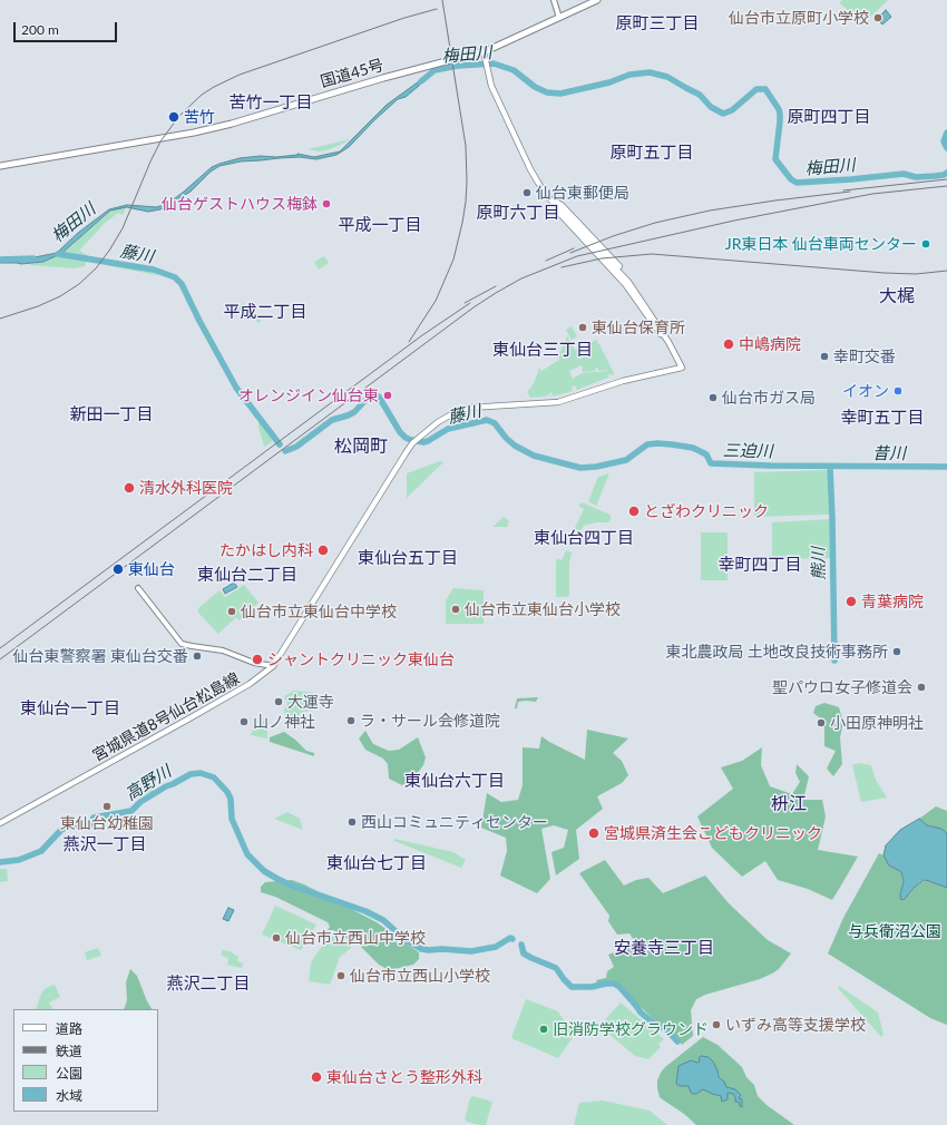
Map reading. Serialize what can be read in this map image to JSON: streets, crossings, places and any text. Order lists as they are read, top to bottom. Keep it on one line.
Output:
{"streets":{"highway":["国道45号"],"main road":["宮城県道8号仙台松島線"]},"crossings":[["国道45号","宮城県道8号仙台松島線"]],"districts":["原町三丁目","苦竹一丁目","原町四丁目","原町五丁目","原町六丁目","平成一丁目","大梶","平成二丁目","東仙台三丁目","新田一丁目","幸町五丁目","松岡町","東仙台四丁目","東仙台五丁目","幸町四丁目","東仙台二丁目","東仙台一丁目","東仙台六丁目","枡江","燕沢一丁目","東仙台七丁目","安養寺三丁目","燕沢二丁目"],"water":["梅田川","藤川","三迫川","昔川","熊川","高野川"],"parks":["与兵衛沼公園"],"places":["仙台市立原町小学校","苦竹","仙台東郵便局","仙台ゲストハウス梅鉢","JR東日本 仙台車両センター","東仙台保育所","中嶋病院","幸町交番","イオン","オレンジイン仙台東","仙台市ガス局","清水外科医院","とざわクリニック","たかはし内科","東仙台","青葉病院","仙台市立東仙台小学校","仙台市立東仙台中学校","東北農政局 土地改良技術事務所","仙台東警察署 東仙台交番","シャントクリニック東仙台","聖パウロ女子修道会","大運寺","ラ・サール会修道院","山ノ神社","小田原神明社","東仙台幼稚園","西山コミュニティセンター","宮城県済生会こどもクリニック","仙台市立西山中学校","仙台市立西山小学校","いずみ高等支援学校","旧消防学校グラウンド","東仙台さとう整形外科"],"legend":["道路","鉄道","公園","水域"],"scale_bar":"200 m"}
